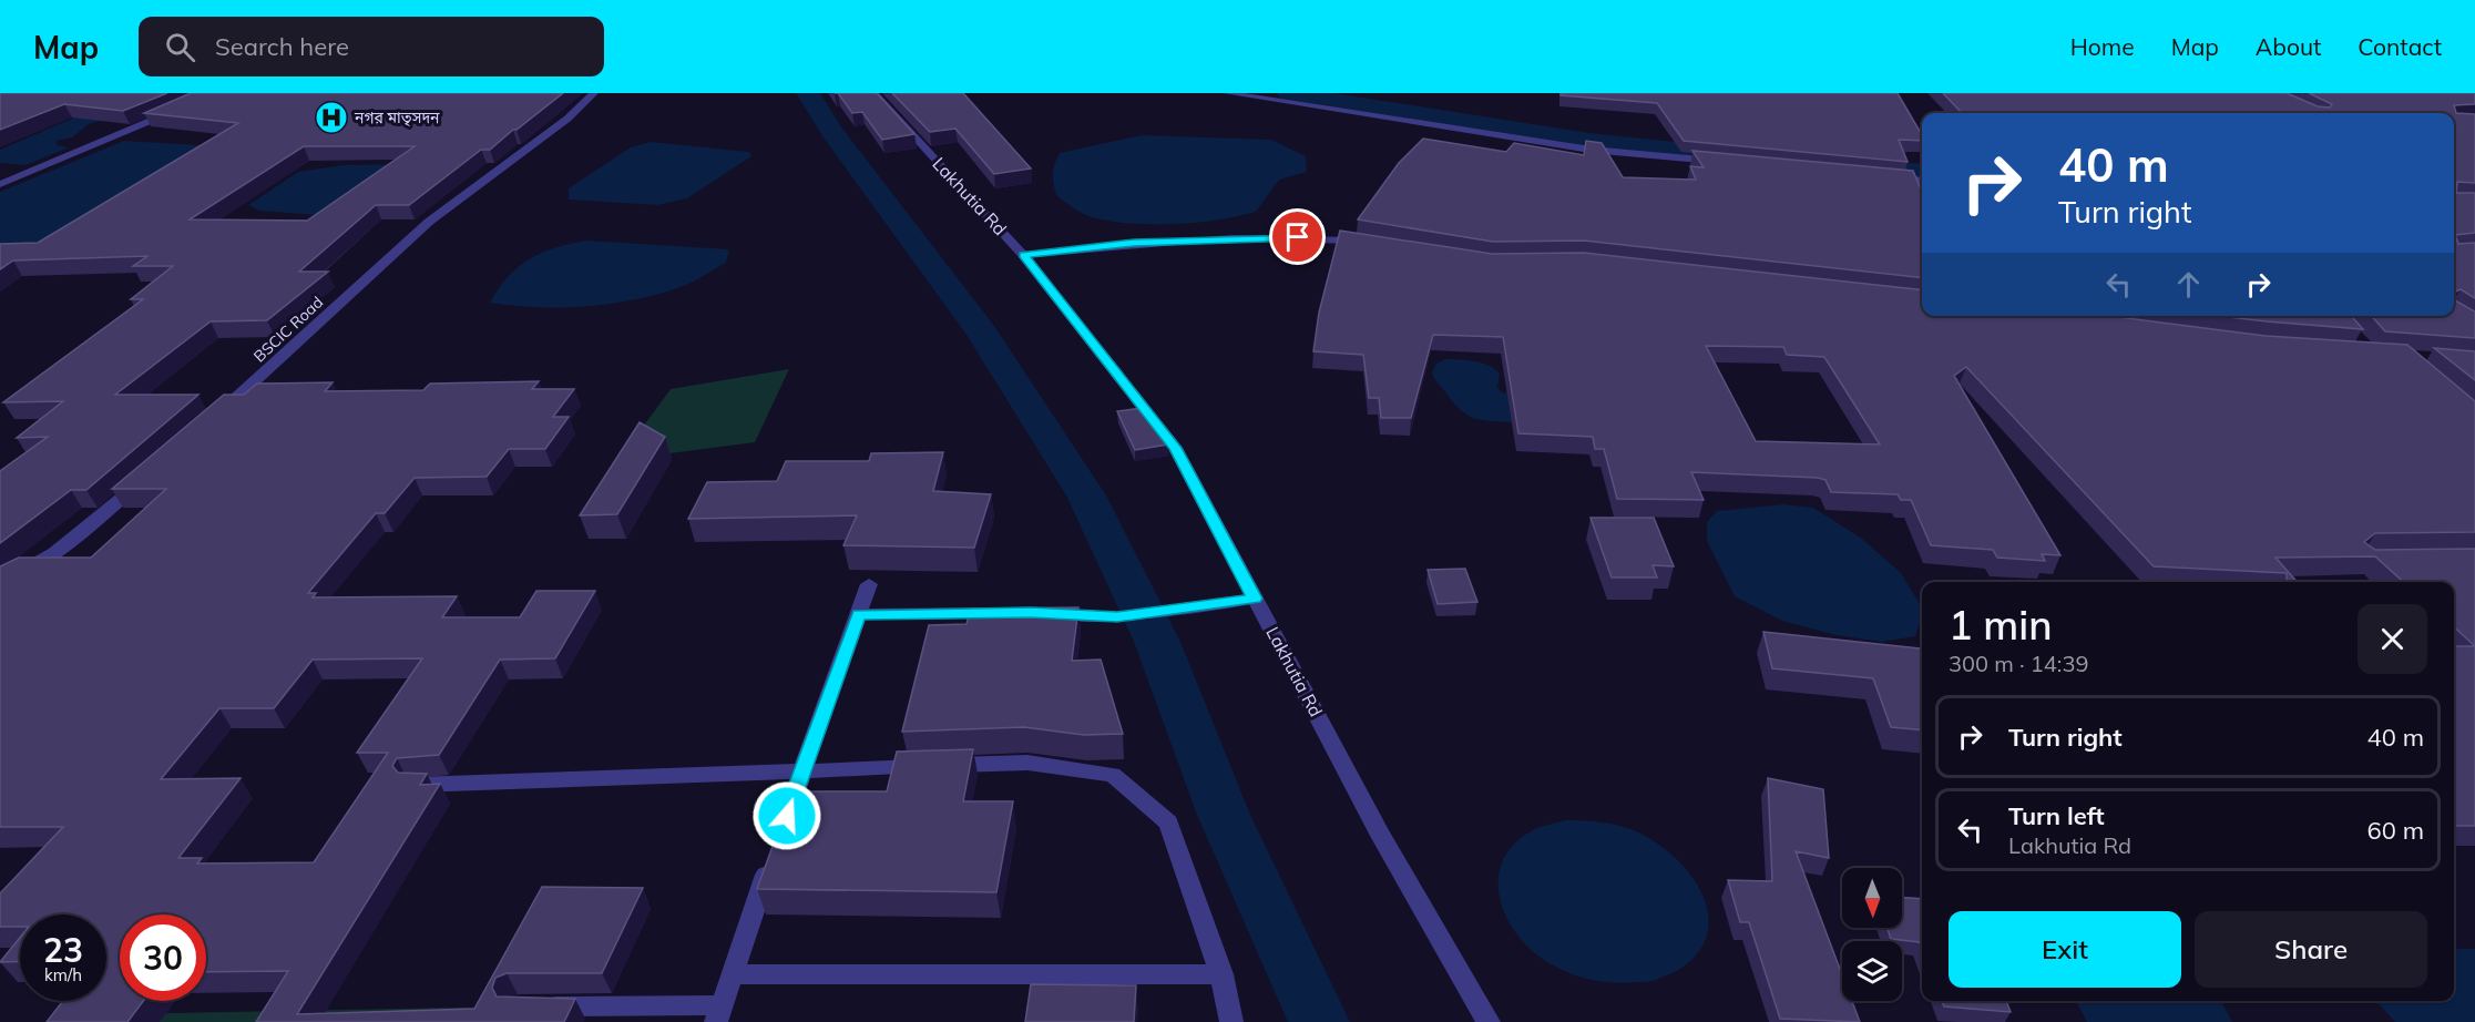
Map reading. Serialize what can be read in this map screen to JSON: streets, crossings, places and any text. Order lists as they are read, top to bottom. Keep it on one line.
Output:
{"streets":{"street":["Lakhutia Rd","BSCIC Road"]},"places":{"hospital":["নগর মাতৃসদন"]},"north":"bottom","page":{"header":"Map","search":"Search here","nav":["Home","Map","About","Contact"],"turn":["40 m","Turn right"],"heading":["1 min","300 m · 14:39"],"list":[{"name":"Turn right","value":"40 m"},{"name":"Turn left","note":"Lakhutia Rd","value":"60 m"}],"buttons":["Exit","Share"],"speed":"23 km/h","limit":"30"}}
